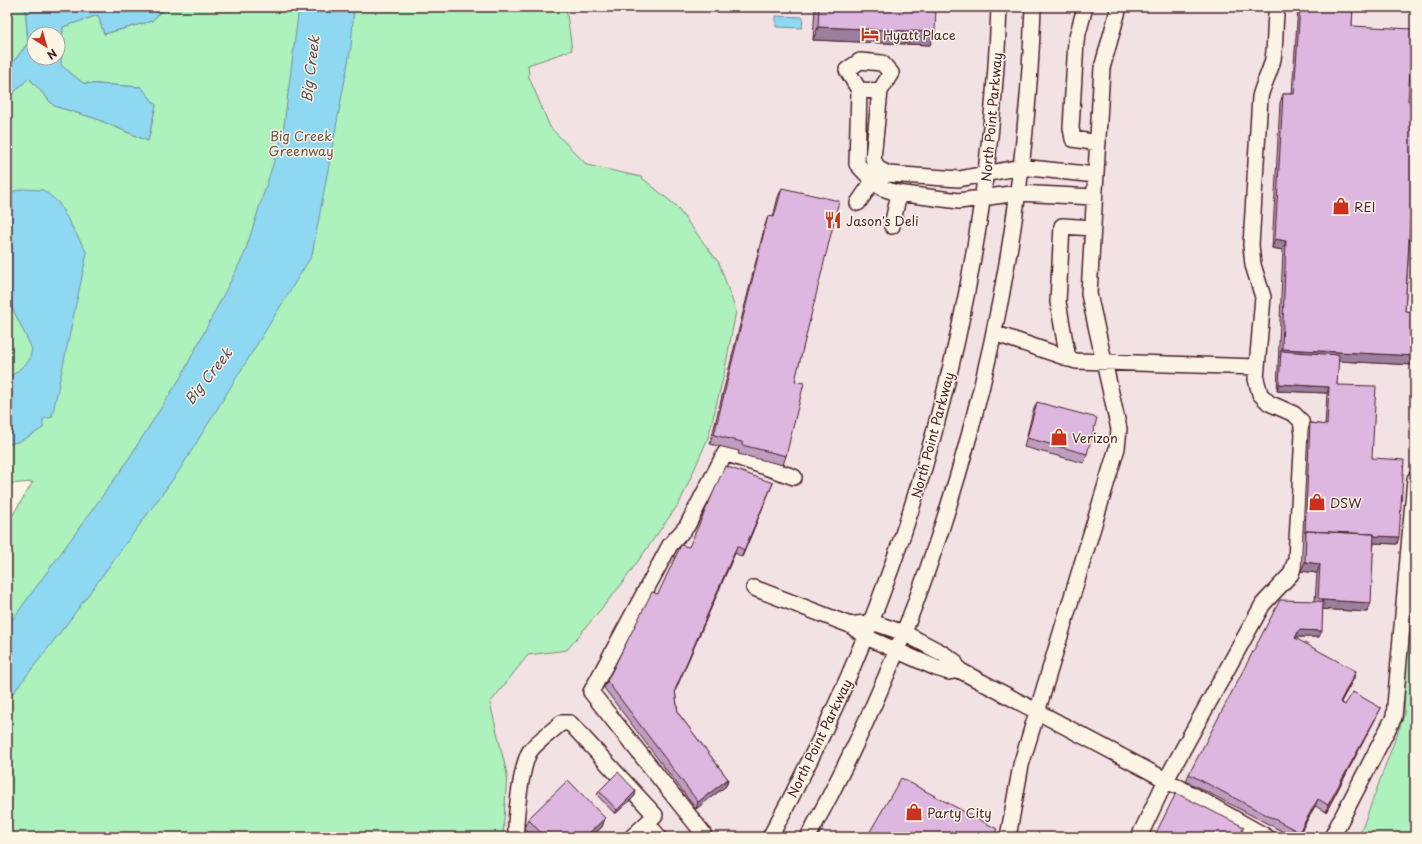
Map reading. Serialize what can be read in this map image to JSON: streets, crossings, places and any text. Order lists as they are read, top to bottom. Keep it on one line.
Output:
{"streets":{"street":["North Point Parkway"]},"water":["Big Creek"],"parks":["Big Creek Greenway"],"places":{"hotel":["Hyatt Place"],"shop":["REI","Verizon","DSW","Party City"],"restaurant":["Jason's Deli"]},"north":"bottom right"}
